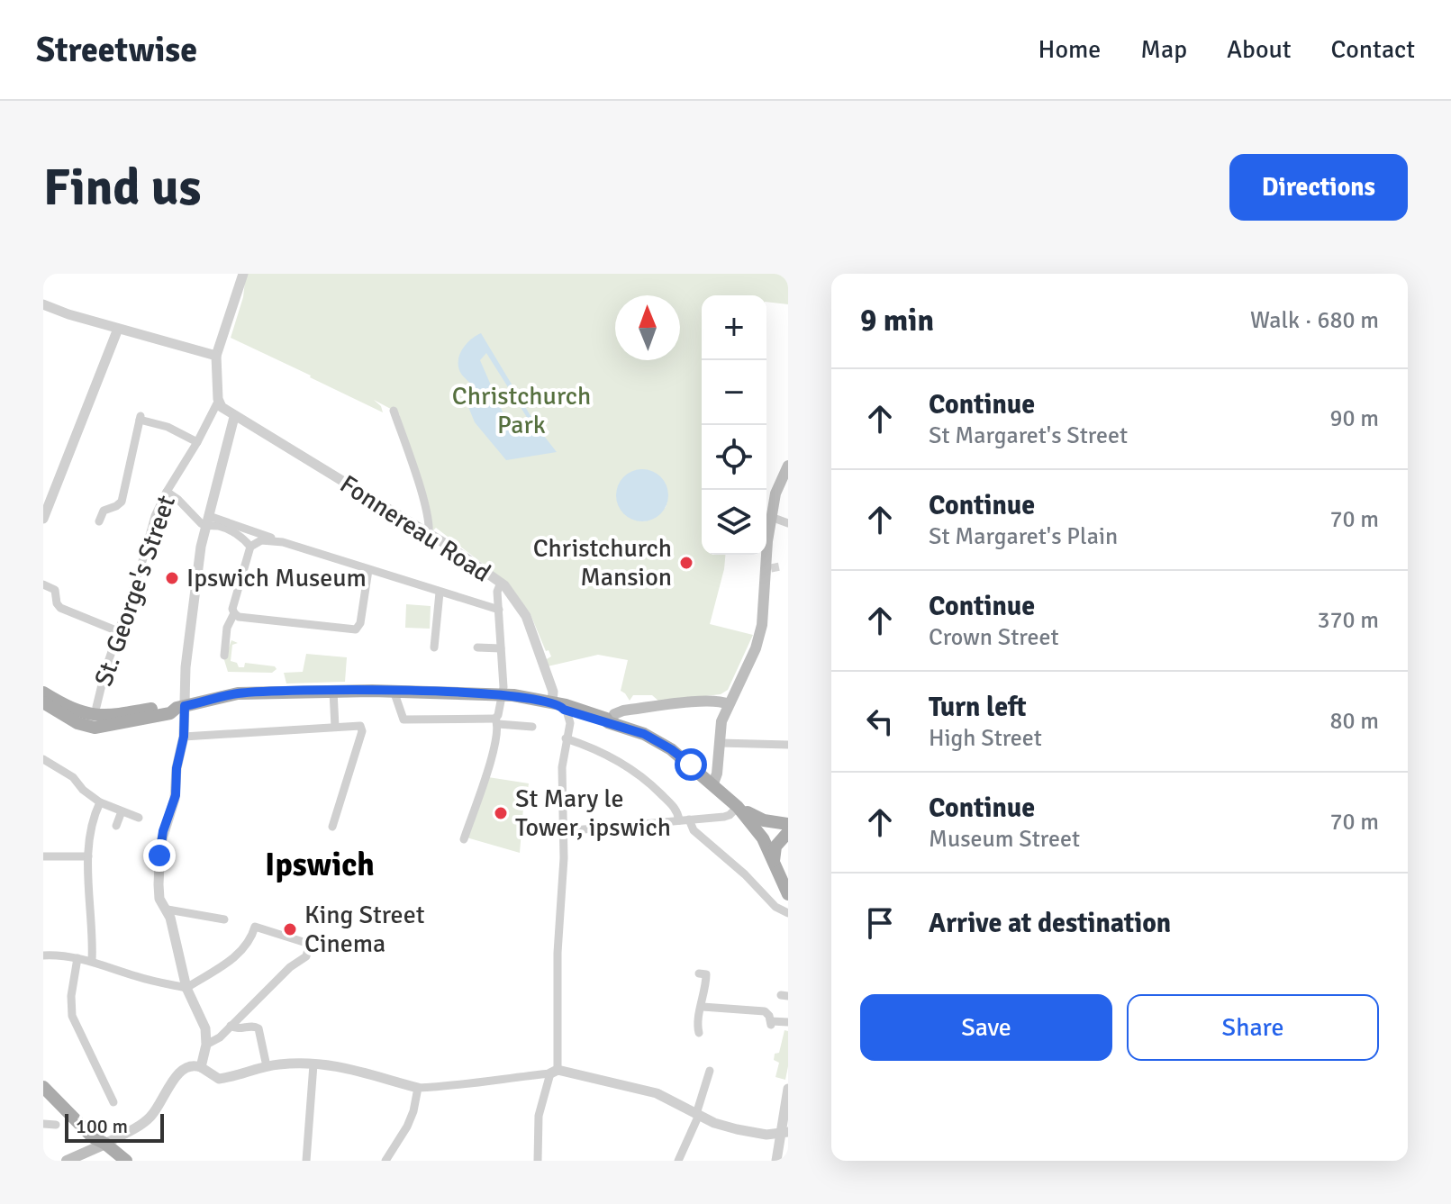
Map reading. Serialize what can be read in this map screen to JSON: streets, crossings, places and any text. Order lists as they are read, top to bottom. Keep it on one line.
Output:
{"streets":{"street":["Fonnereau Road","St. George's Street"]},"crossings":[["Fonnereau Road","St. George's Street"]],"districts":["Ipswich"],"parks":["Christchurch Park"],"places":["Christchurch Mansion","Ipswich Museum","St Mary le Tower, ipswich","King Street Cinema"],"scale_bar":"100 m","north":"top","page":{"header":"Streetwise","nav":["Home","Map","About","Contact"],"buttons":["Directions",["Save","Share"]],"title":"Find us","heading":["9 min","Walk · 680 m"],"map_buttons":["+","−"],"list":[["Continue","St Margaret's Street","90 m"],["Continue","St Margaret's Plain","70 m"],["Continue","Crown Street","370 m"],["Turn left","High Street","80 m"],["Continue","Museum Street","70 m"],"Arrive at destination"],"scale":"100 m"}}
